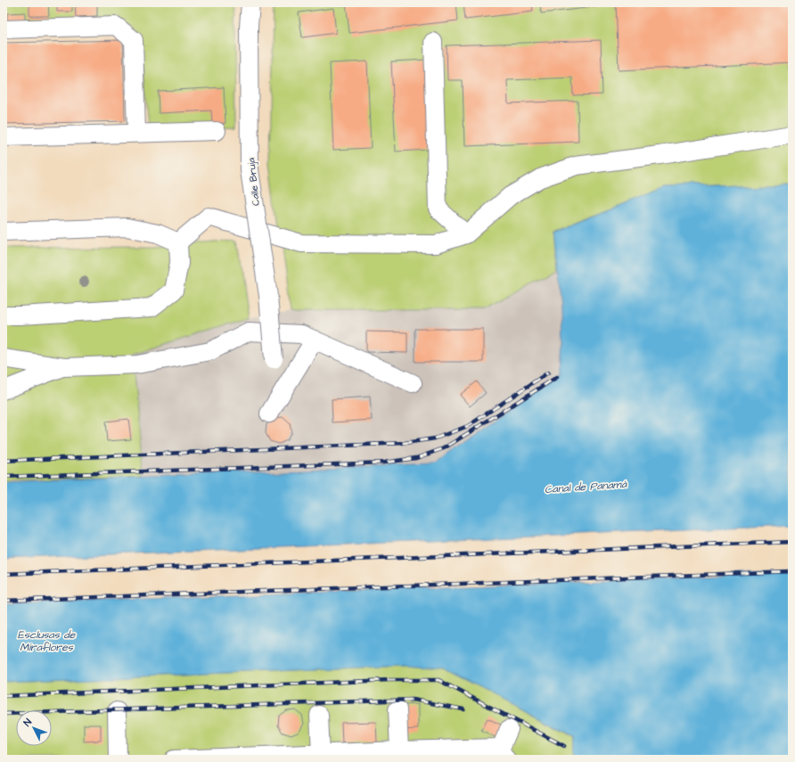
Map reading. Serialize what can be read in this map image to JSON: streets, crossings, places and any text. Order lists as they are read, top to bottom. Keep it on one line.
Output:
{"streets":{"lane":["Calle Bruja"]},"water":["Canal de Panamá","Esclusas de Miraflores"],"north":"top left"}
